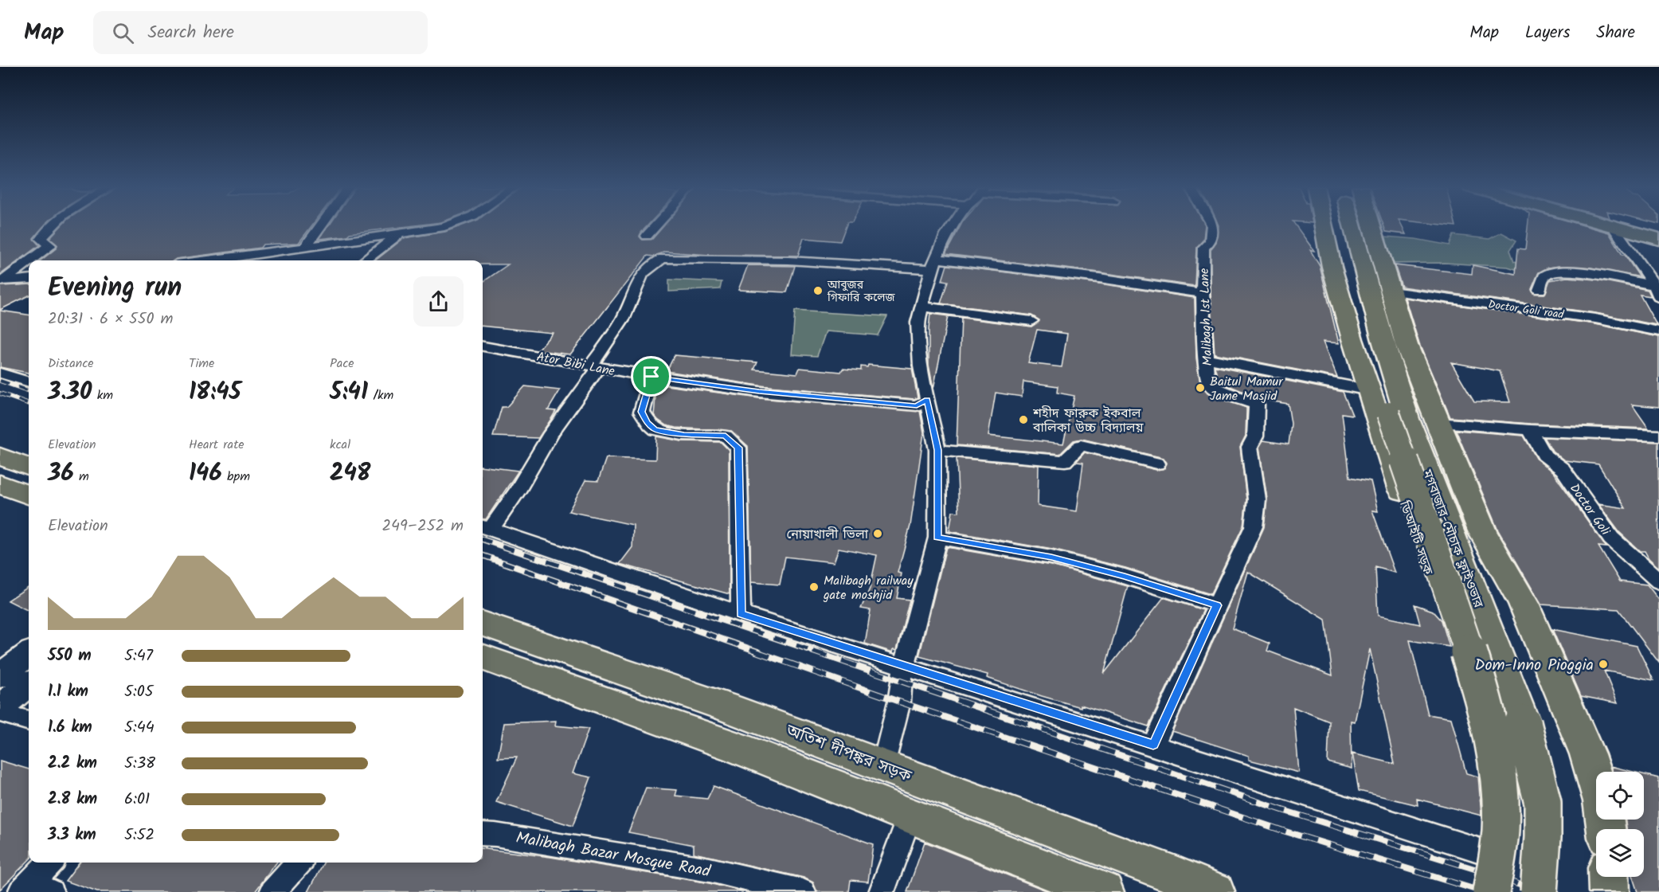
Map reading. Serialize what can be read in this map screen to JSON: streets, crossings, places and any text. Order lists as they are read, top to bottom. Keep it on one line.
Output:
{"streets":{"main road":["ডিআইটি সড়ক","মগবাজার-মৌচাক ফ্লাইওভার","অতিশ দীপঙ্কর সড়ক"],"street":["Doctor Goli road","Malibagh 1st Lane","Ator Bibi Lane","Doctor Goli","Malibagh Bazar Mosque Road"]},"places":["আবুজর গিফারি কলেজ","Baitul Mamur Jame Masjid","শহীদ ফারুক ইকবাল বালিকা উচ্চ বিদ্যালয়","নোয়াখালী ভিলা","Malibagh railway gate moshjid","Dom-Inno Pioggia"],"page":{"header":"Map","search":"Search here","nav":["Map","Layers","Share"],"heading":["Evening run","20:31 · 6 × 550 m"],"stats":[["Distance","3.30 km"],["Time","18:45"],["Pace","5:41 /km"],["Elevation","36 m"],["Heart rate","146 bpm"],["kcal","248"]],"chart":["Elevation","249–252 m"],"list":[{"name":"550 m","note":"5:47"},{"name":"1.1 km","note":"5:05"},{"name":"1.6 km","note":"5:44"},{"name":"2.2 km","note":"5:38"},{"name":"2.8 km","note":"6:01"},{"name":"3.3 km","note":"5:52"}]}}
